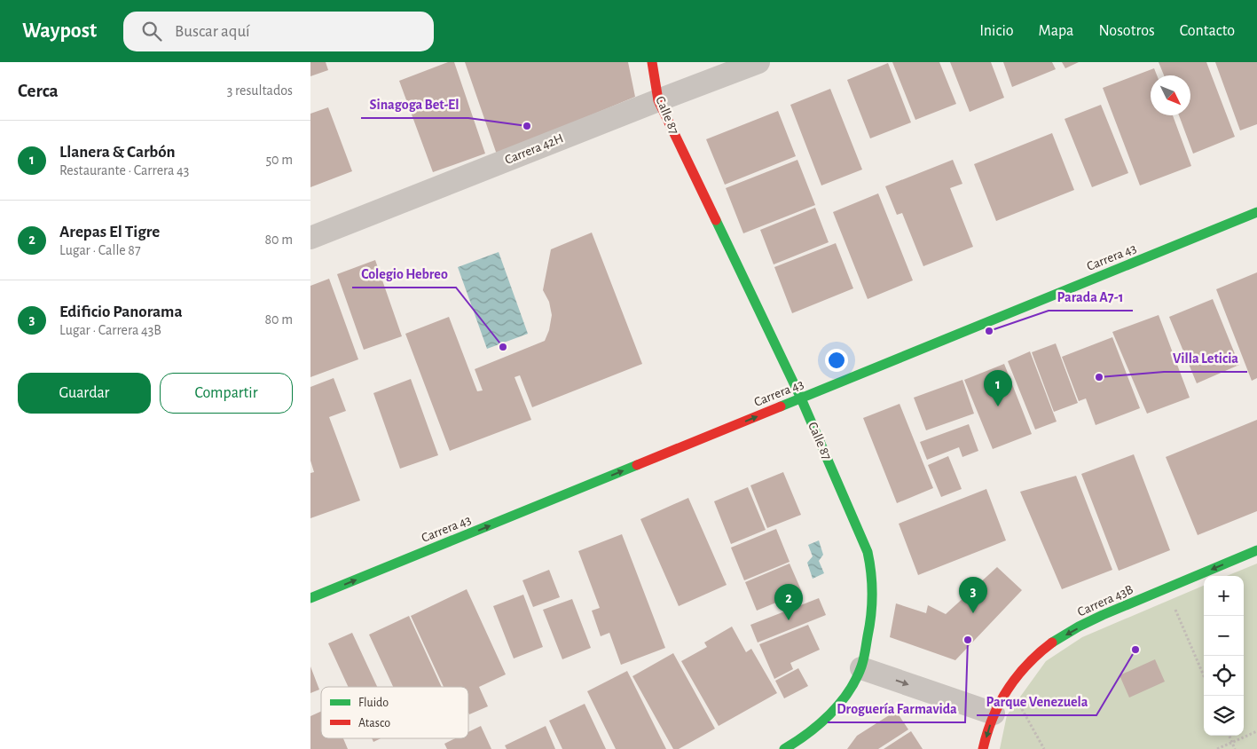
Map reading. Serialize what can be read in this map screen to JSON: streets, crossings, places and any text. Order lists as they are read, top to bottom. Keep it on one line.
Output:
{"streets":{"street":["Calle 87","Carrera 42H","Carrera 43","Carrera 43B"]},"crossings":[["Calle 87","Carrera 42H"],["Calle 87","Carrera 43"]],"one_way":["Carrera 43","Carrera 43B"],"places":["Sinagoga Bet-El","Parada A7-1","Colegio Hebreo","Villa Leticia","Droguería Farmavida","Parque Venezuela"],"legend":["Fluido","Atasco"],"north":"bottom right","page":{"header":"Waypost","search":"Buscar aquí","nav":["Inicio","Mapa","Nosotros","Contacto"],"heading":["Cerca","3 resultados"],"list":[{"mark":"1","name":"Llanera & Carbón","note":"Restaurante · Carrera 43","value":"50 m"},{"mark":"2","name":"Arepas El Tigre","note":"Lugar · Calle 87","value":"80 m"},{"mark":"3","name":"Edificio Panorama","note":"Lugar · Carrera 43B","value":"80 m"}],"buttons":["Guardar","Compartir"],"pins":["1","3","2"],"map_buttons":["+","−"]}}
